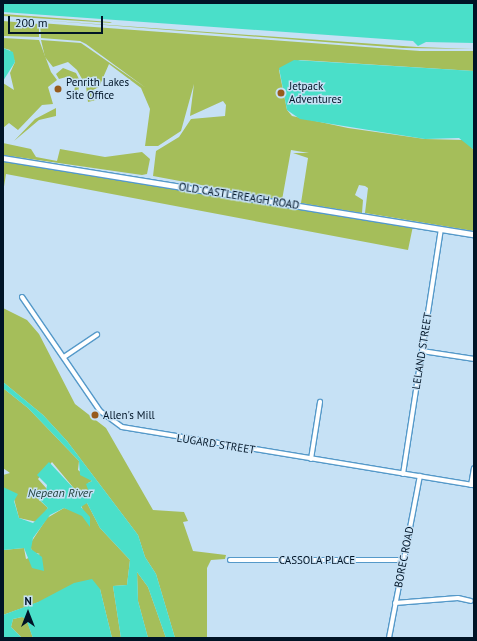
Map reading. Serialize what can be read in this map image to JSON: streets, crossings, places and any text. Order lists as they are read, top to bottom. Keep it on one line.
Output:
{"streets":{"street":["OLD CASTLEREAGH ROAD","LELAND STREET","LUGARD STREET","BOREC ROAD","CASSOLA PLACE"]},"crossings":[["OLD CASTLEREAGH ROAD","LELAND STREET"],["LELAND STREET","LUGARD STREET"],["LUGARD STREET","BOREC ROAD"],["BOREC ROAD","CASSOLA PLACE"]],"water":["Nepean River"],"places":["Penrith Lakes Site Office","Jetpack Adventures","Allen's Mill"],"scale_bar":"200 m","north":"top"}
